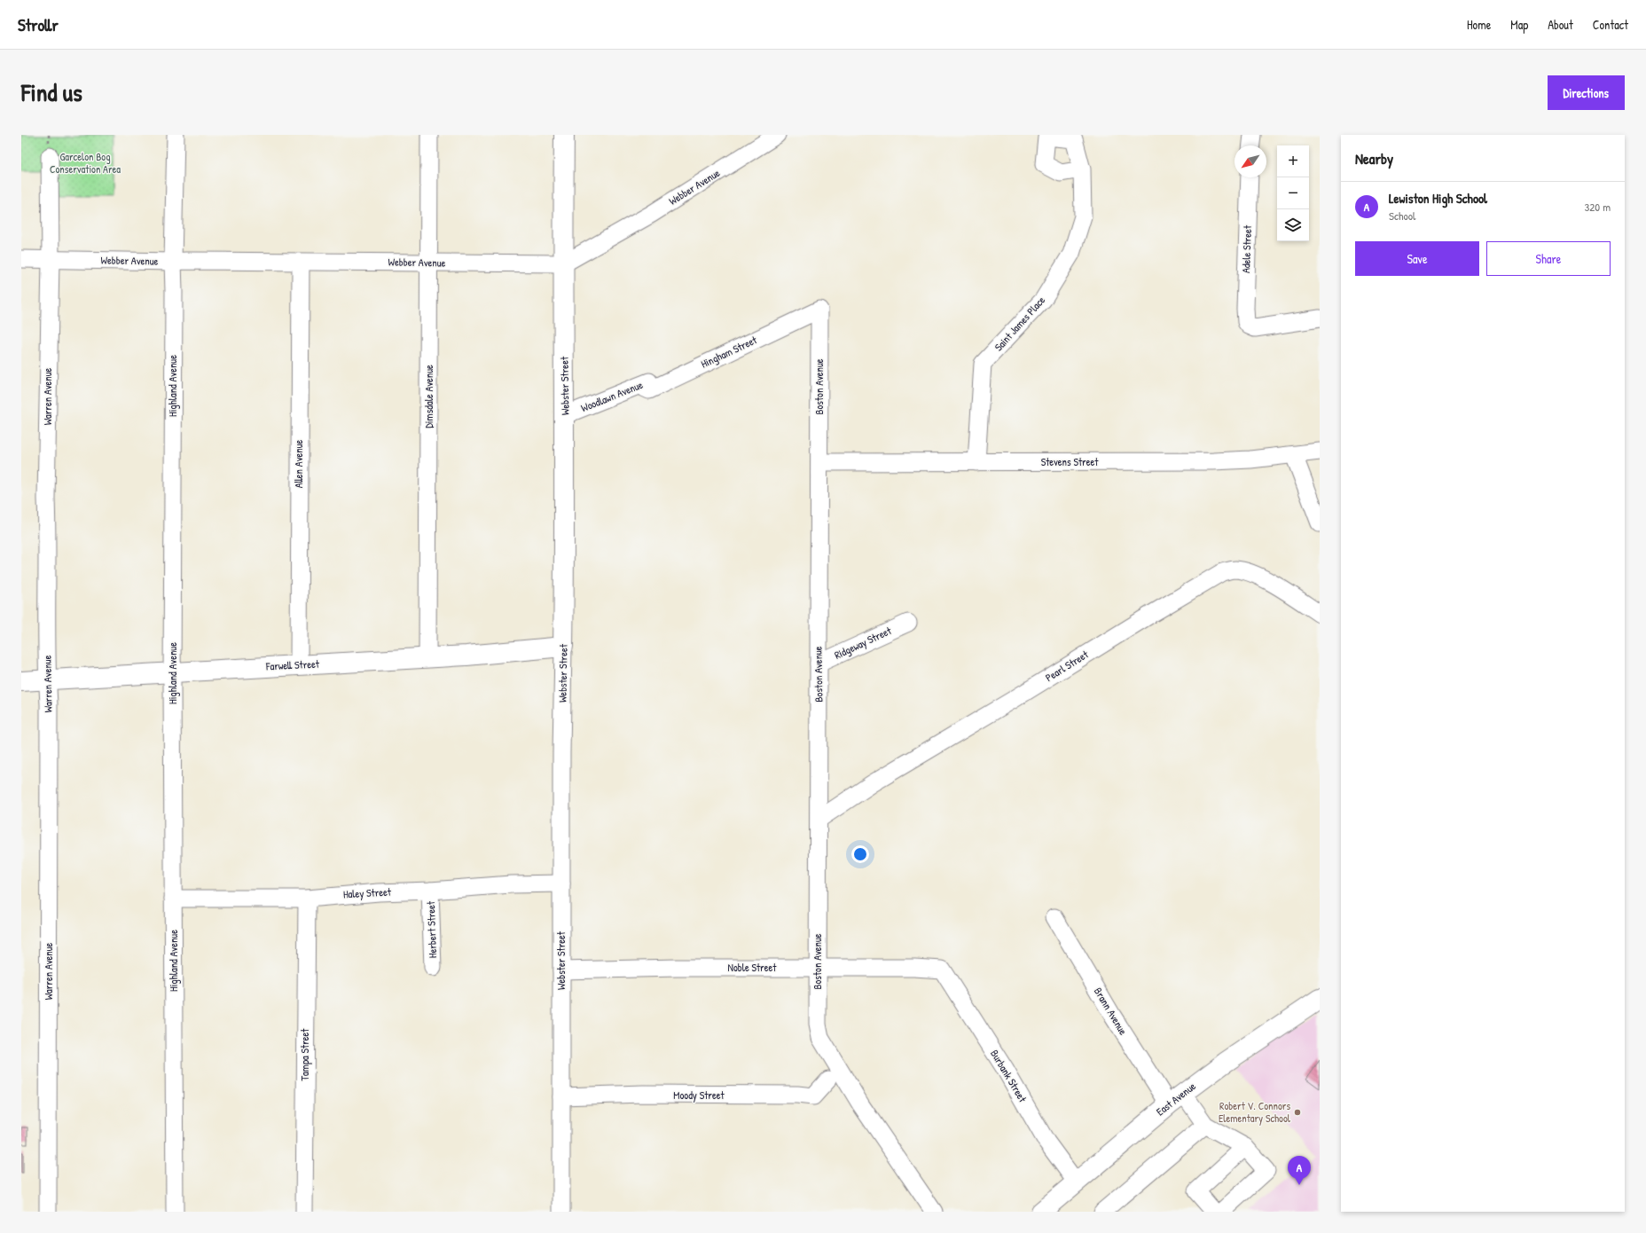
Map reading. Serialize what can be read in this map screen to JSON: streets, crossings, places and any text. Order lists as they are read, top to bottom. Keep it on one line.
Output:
{"streets":{"main road":["Webster Street","Farwell Street","East Avenue"],"street":["Webber Avenue","Adele Street","Saint James Place","Hingham Street","Highland Avenue","Boston Avenue","Warren Avenue","Dimsdale Avenue","Woodlawn Avenue","Stevens Street","Allen Avenue","Ridgeway Street","Pearl Street","Haley Street","Herbert Street","Noble Street","Brann Avenue","Tampa Street","Burbank Street","Moody Street"]},"crossings":[["Webber Avenue","Highland Avenue"],["Webber Avenue","Webster Street"],["Webber Avenue","Warren Avenue"],["Webber Avenue","Dimsdale Avenue"],["Webber Avenue","Allen Avenue"],["Saint James Place","Stevens Street"],["Hingham Street","Boston Avenue"],["Hingham Street","Woodlawn Avenue"],["Highland Avenue","Farwell Street"],["Highland Avenue","Haley Street"],["Webster Street","Woodlawn Avenue"],["Webster Street","Farwell Street"],["Webster Street","Haley Street"],["Webster Street","Noble Street"],["Webster Street","Moody Street"],["Boston Avenue","Stevens Street"],["Boston Avenue","Ridgeway Street"],["Boston Avenue","Pearl Street"],["Boston Avenue","Noble Street"],["Boston Avenue","Moody Street"],["Warren Avenue","Farwell Street"],["Dimsdale Avenue","Farwell Street"],["Allen Avenue","Farwell Street"],["Haley Street","Herbert Street"],["Haley Street","Tampa Street"],["Noble Street","Burbank Street"],["Brann Avenue","East Avenue"],["Burbank Street","East Avenue"]],"parks":["Garcelon Bog Conservation Area"],"places":["Robert V. Connors Elementary School"],"north":"bottom left","page":{"header":"Strollr","nav":["Home","Map","About","Contact"],"title":"Find us","buttons":["Directions",["Save","Share"]],"heading":"Nearby","map_buttons":["+","−"],"list":[{"mark":"A","name":"Lewiston High School","note":"School","value":"320 m"}],"pins":"A"}}
